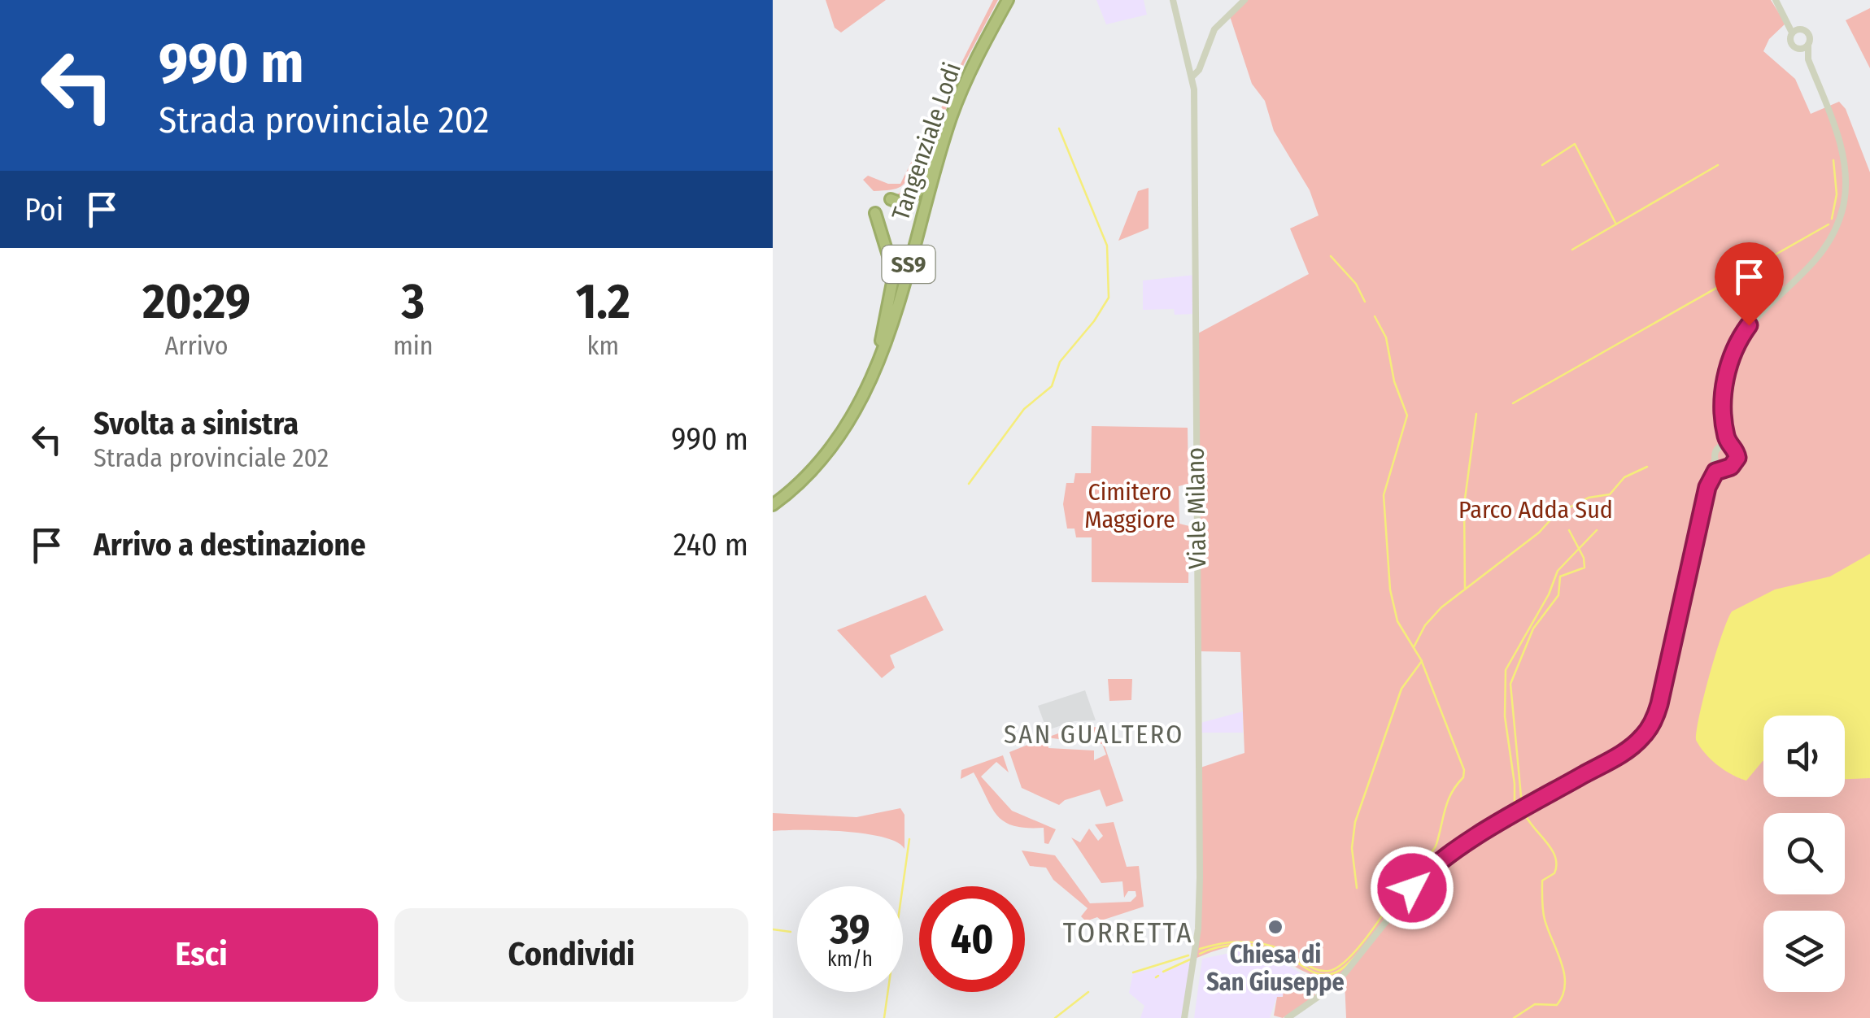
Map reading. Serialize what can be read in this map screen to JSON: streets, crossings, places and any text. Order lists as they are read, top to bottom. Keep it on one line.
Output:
{"streets":{"highway":["Tangenziale Lodi","SS9"],"street":["Viale Milano"]},"districts":["SAN GUALTERO","TORRETTA"],"parks":["Cimitero Maggiore","Parco Adda Sud"],"places":["Chiesa di San Giuseppe"],"page":{"turn":["990 m","Strada provinciale 202"],"then":"Poi","eta":["20:29","Arrivo","3","min","1.2","km"],"list":[{"name":"Svolta a sinistra","note":"Strada provinciale 202","value":"990 m"},{"name":"Arrivo a destinazione","value":"240 m"}],"speed":"39 km/h","limit":"40","buttons":["Esci","Condividi"]}}
